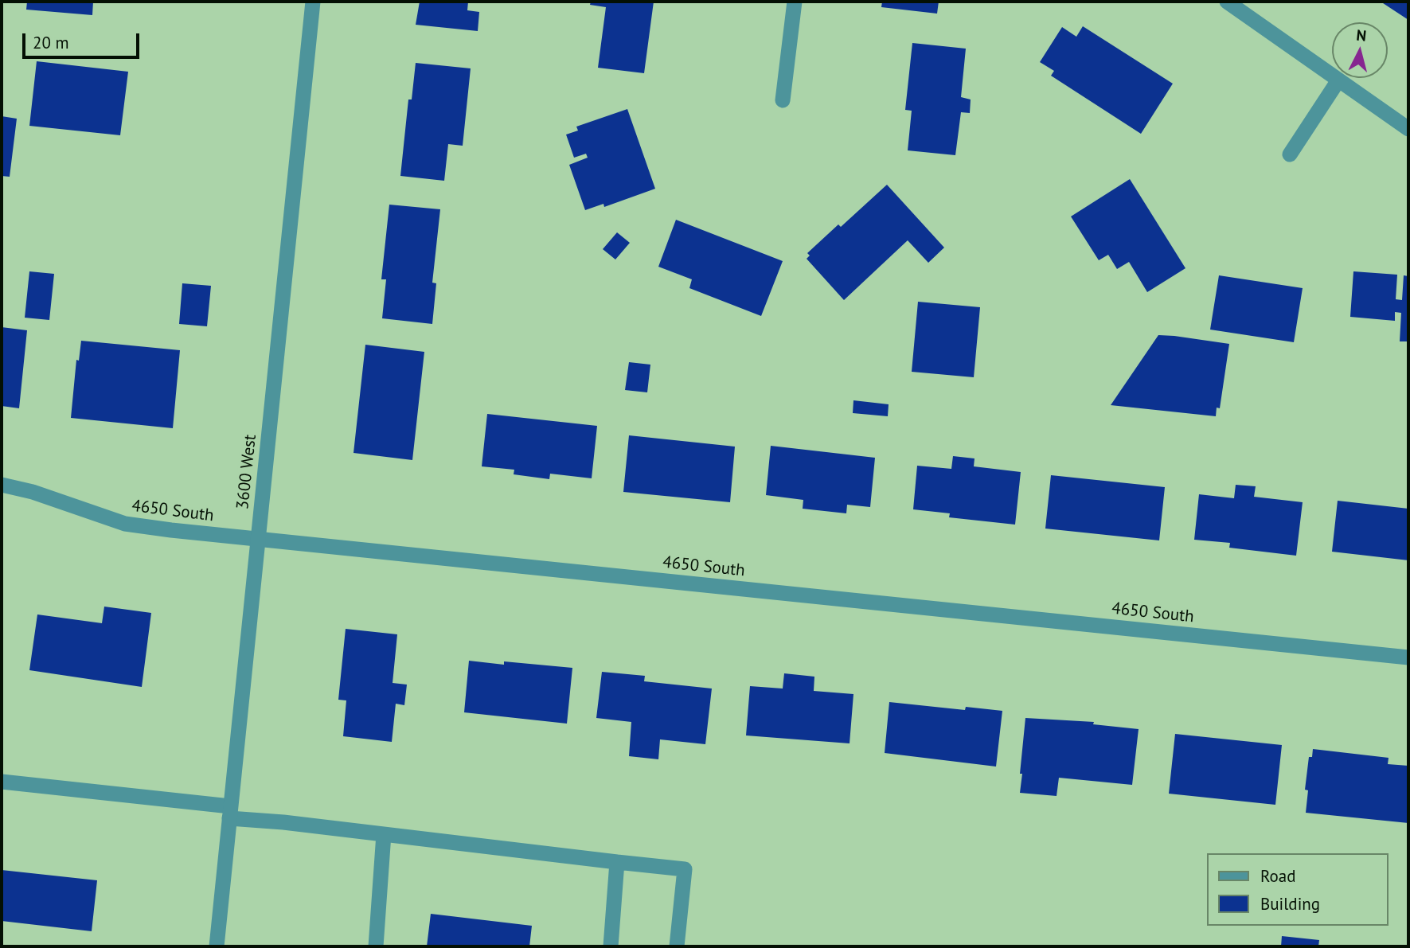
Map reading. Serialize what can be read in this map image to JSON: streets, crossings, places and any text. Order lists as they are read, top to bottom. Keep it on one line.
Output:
{"streets":{"street":["3600 West","4650 South"]},"crossings":[["3600 West","4650 South"]],"legend":["Road","Building"],"scale_bar":"20 m","north":"top"}
